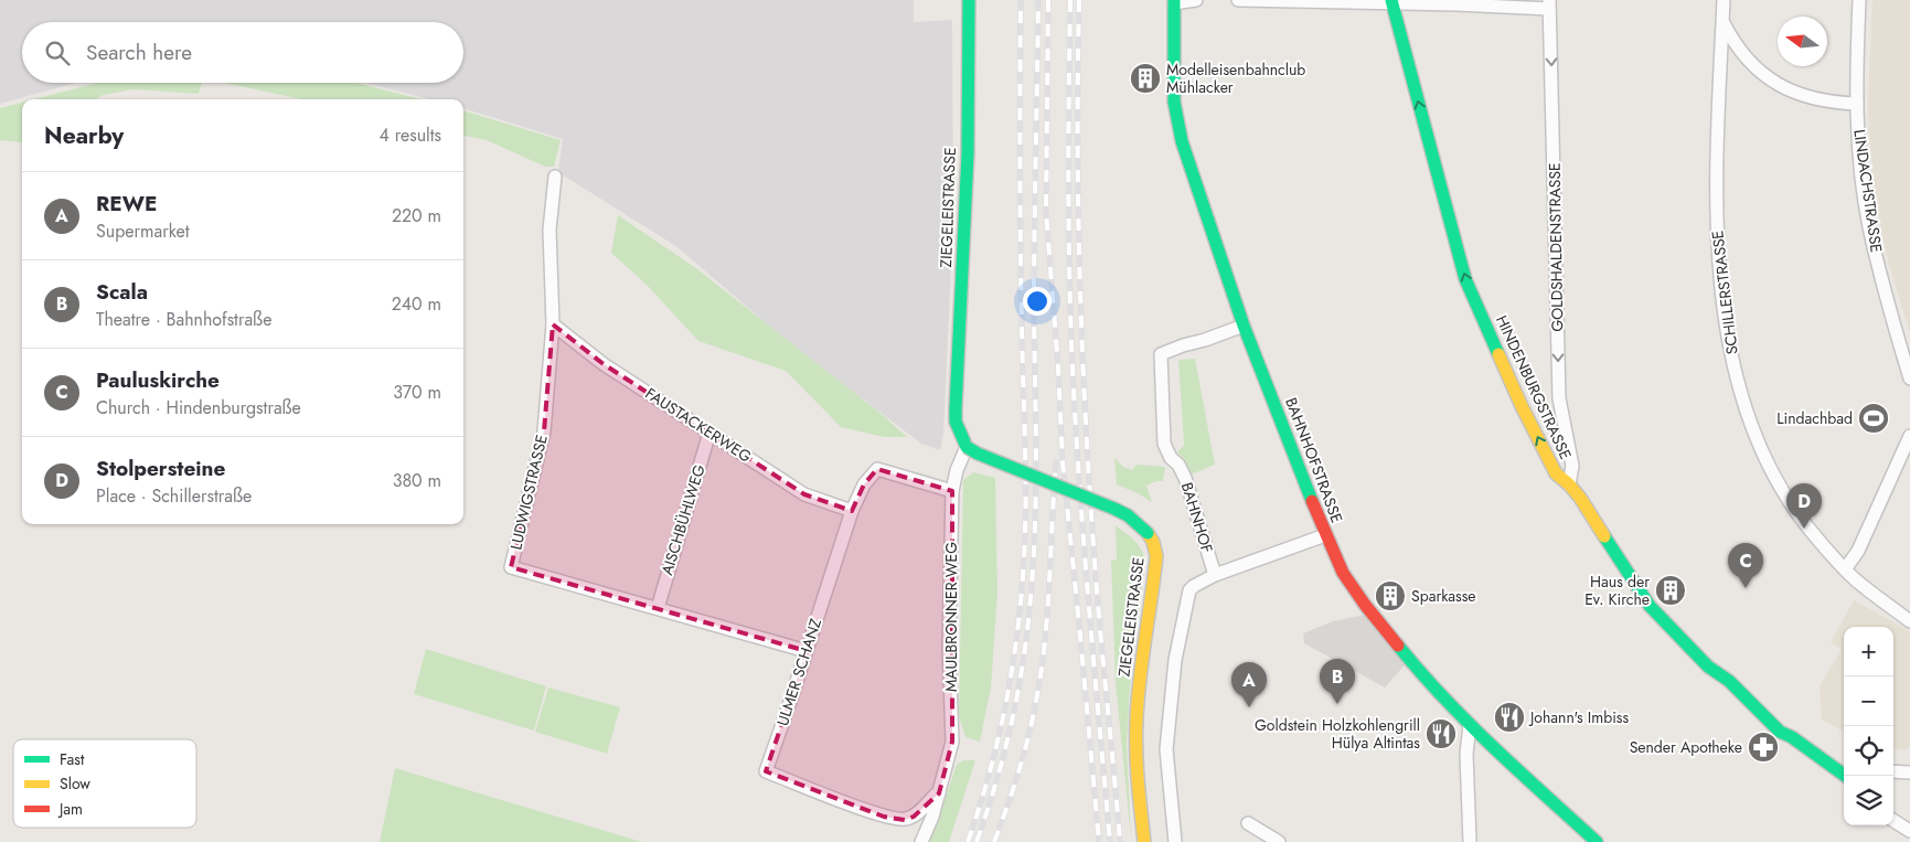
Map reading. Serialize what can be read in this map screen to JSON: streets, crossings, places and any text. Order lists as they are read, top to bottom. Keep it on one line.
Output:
{"streets":{"street":["LINDACHSTRASSE","ZIEGELEISTRASSE","GOLDSHALDENSTRASSE","SCHILLERSTRASSE","HINDENBURGSTRASSE","FAUSTACKERWEG","BAHNHOFSTRASSE","LUDWIGSTRASSE","BAHNHOF","AISCHBÜHLWEG","MAULBRONNER WEG","ULMER SCHANZ"]},"crossings":[["GOLDSHALDENSTRASSE","HINDENBURGSTRASSE"],["FAUSTACKERWEG","LUDWIGSTRASSE"],["FAUSTACKERWEG","AISCHBÜHLWEG"],["FAUSTACKERWEG","ULMER SCHANZ"],["BAHNHOFSTRASSE","BAHNHOF"],["LUDWIGSTRASSE","AISCHBÜHLWEG"],["LUDWIGSTRASSE","ULMER SCHANZ"],["MAULBRONNER WEG","ULMER SCHANZ"]],"one_way":["GOLDSHALDENSTRASSE","HINDENBURGSTRASSE"],"places":{"building":["Modelleisenbahnclub Mühlacker","Haus der Ev. Kirche","Sparkasse"],"sports":["Lindachbad"],"restaurant":["Johann's Imbiss","Goldstein Holzkohlengrill Hülya Altintas"],"pharmacy":["Sender Apotheke"]},"legend":["Fast","Slow","Jam"],"north":"left","page":{"search":"Search here","heading":["Nearby","4 results"],"list":[{"mark":"A","name":"REWE","note":"Supermarket","value":"220 m"},{"mark":"B","name":"Scala","note":"Theatre · Bahnhofstraße","value":"240 m"},{"mark":"C","name":"Pauluskirche","note":"Church · Hindenburgstraße","value":"370 m"},{"mark":"D","name":"Stolpersteine","note":"Place · Schillerstraße","value":"380 m"}],"pins":["D","C","B","A"],"map_buttons":["+","−"]}}
